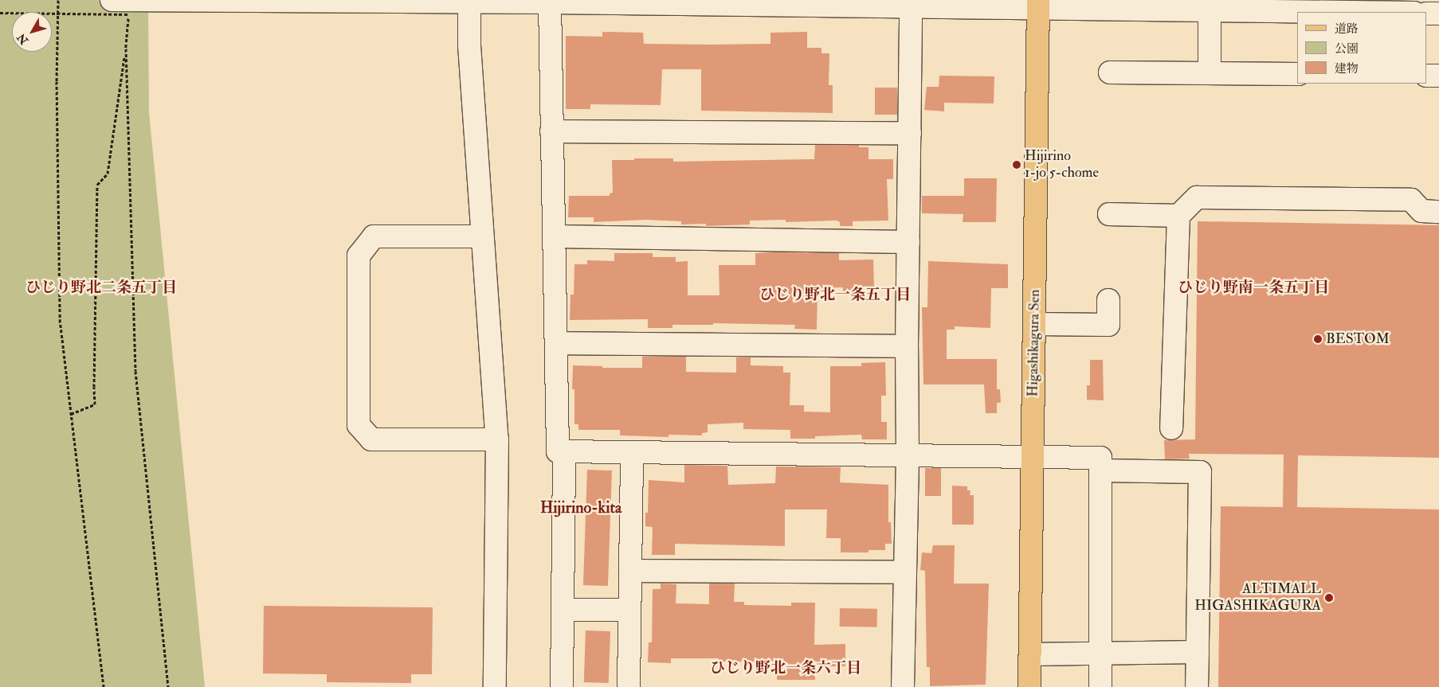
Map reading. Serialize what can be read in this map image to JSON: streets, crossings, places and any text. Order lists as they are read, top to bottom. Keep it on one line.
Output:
{"streets":{"main road":["Higashikagura Sen"]},"districts":["ひじり野北二条五丁目","ひじり野南一条五丁目","ひじり野北一条五丁目","Hijirino-kita","ひじり野北一条六丁目"],"places":["Hijirino 1-jo 5-chome","BESTOM","ALTIMALL HIGASHIKAGURA"],"legend":["道路","公園","建物"],"north":"bottom left"}
